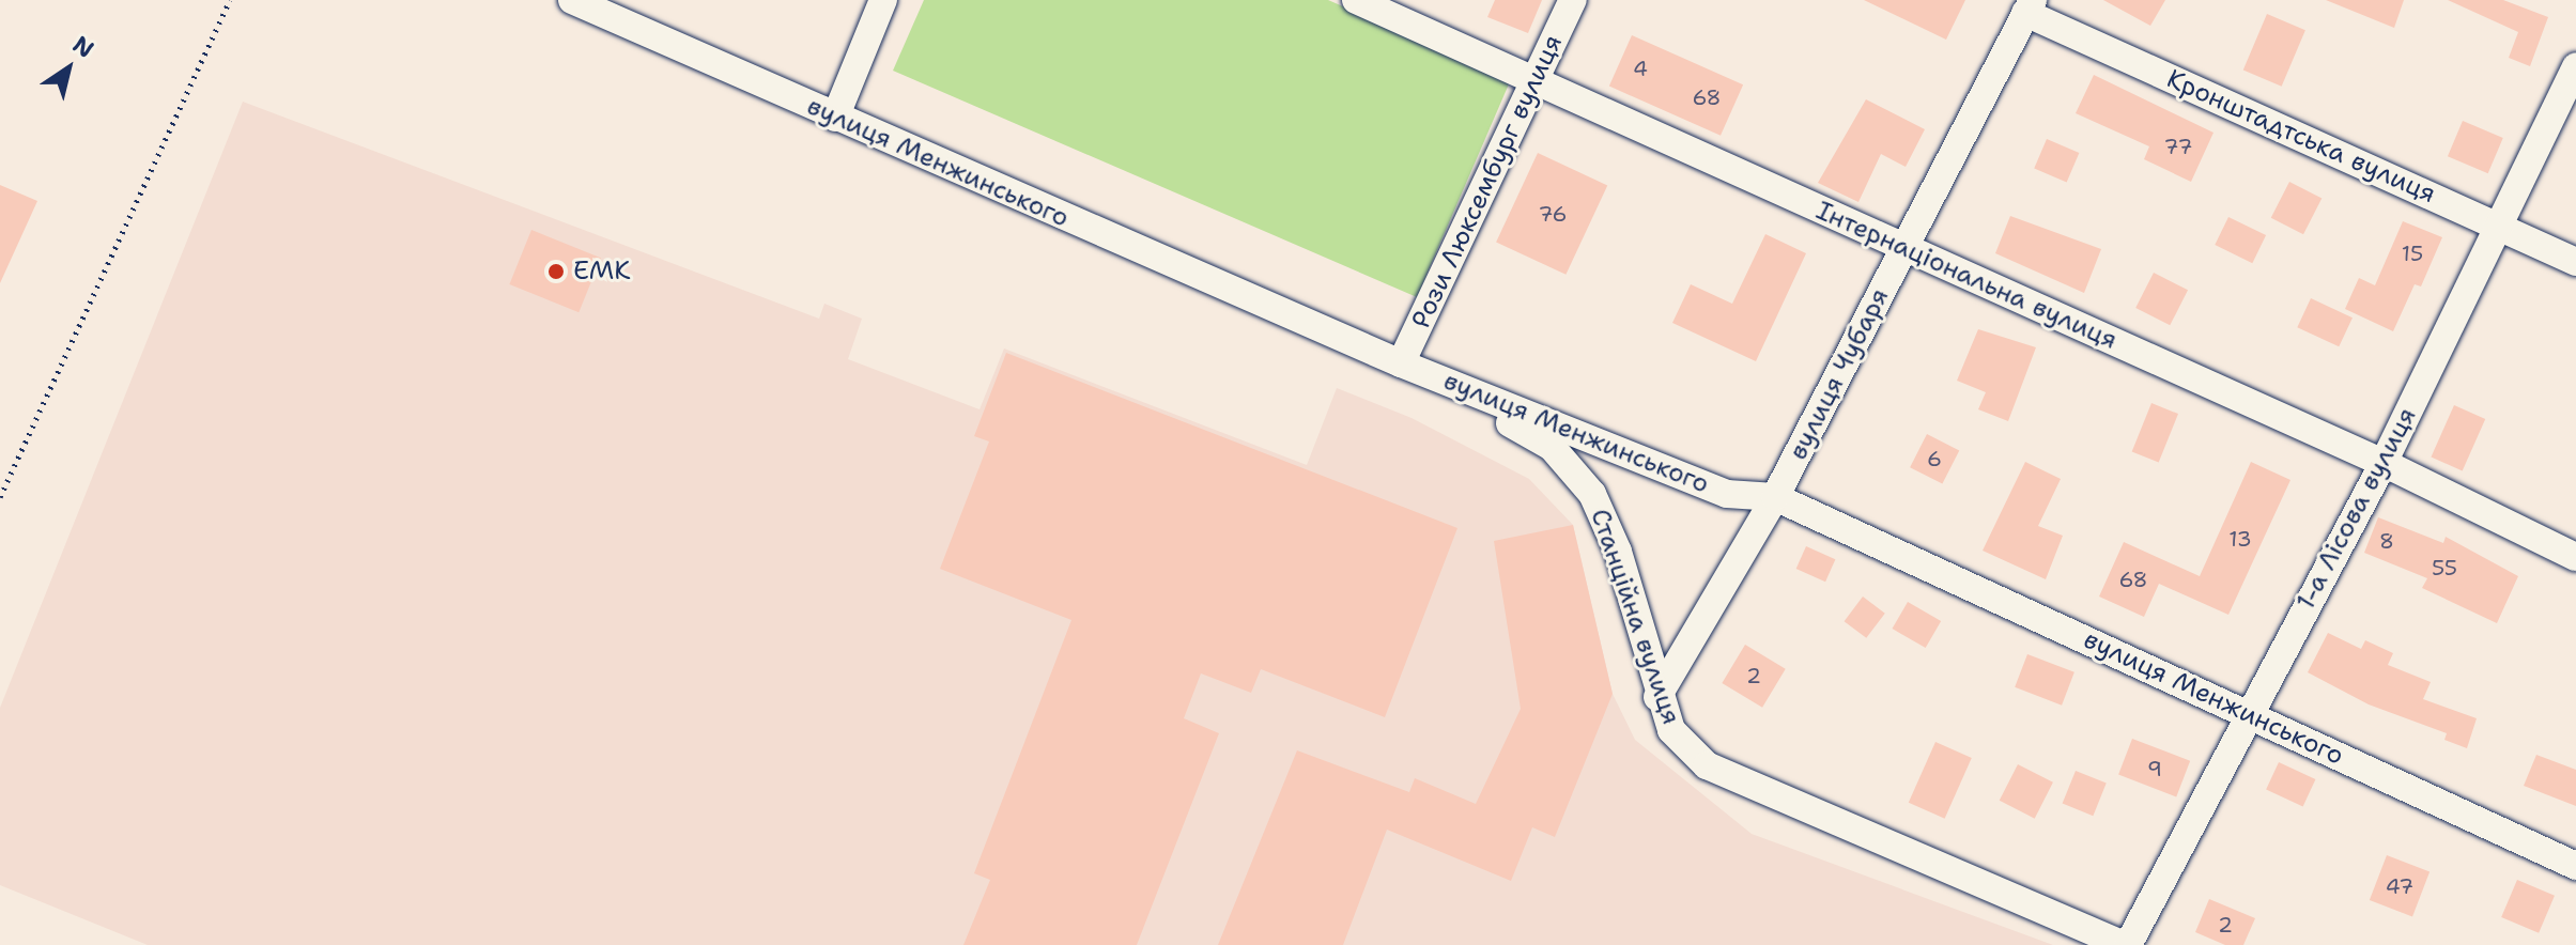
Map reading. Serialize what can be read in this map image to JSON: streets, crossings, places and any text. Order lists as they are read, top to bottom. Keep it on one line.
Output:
{"streets":{"street":["Кронштадтська вулиця","вулиця Менжинського","Рози Люксембург вулиця","Інтернаціональна вулиця","вулиця Чубаря","1-а Лісова вулиця","Станційна вулиця"]},"crossings":[["Кронштадтська вулиця","вулиця Чубаря"],["Кронштадтська вулиця","1-а Лісова вулиця"],["вулиця Менжинського","Рози Люксембург вулиця"],["вулиця Менжинського","вулиця Чубаря"],["вулиця Менжинського","1-а Лісова вулиця"],["вулиця Менжинського","Станційна вулиця"],["Рози Люксембург вулиця","Інтернаціональна вулиця"],["Рози Люксембург вулиця","Станційна вулиця"],["Інтернаціональна вулиця","вулиця Чубаря"],["Інтернаціональна вулиця","1-а Лісова вулиця"],["вулиця Чубаря","Станційна вулиця"],["1-а Лісова вулиця","Станційна вулиця"]],"places":["ЕМК"],"house_numbers":["4","68","77","76","15","6","13","8","55","68","2","9","47","2"],"north":"top right"}
